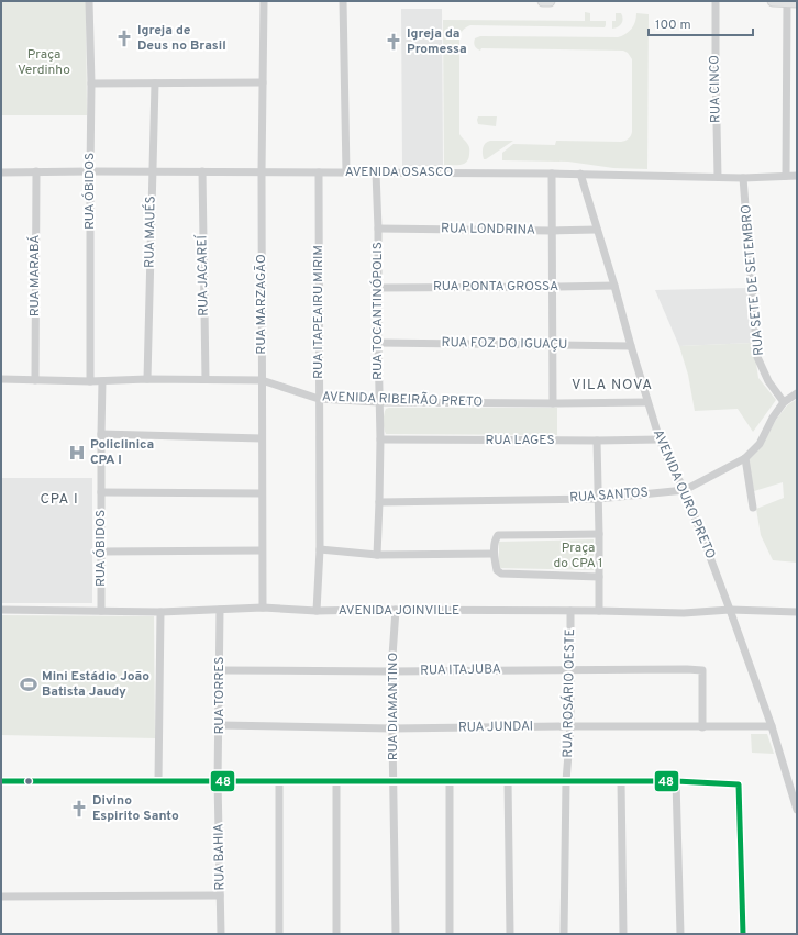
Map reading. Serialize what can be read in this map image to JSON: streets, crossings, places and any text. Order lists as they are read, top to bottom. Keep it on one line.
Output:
{"streets":{"street":["RUA CINCO","AVENIDA OSASCO","RUA ÓBIDOS","RUA LONDRINA","RUA MAUÉS","RUA MARABÁ","RUA JACAREÍ","RUA SETE DE SETEMBRO","RUA PONTA GROSSA","RUA MARZAGÃO","RUA TOCANTINÓPOLIS","RUA ITAPEAIRU MIRIM","RUA FOZ DO IGUAÇU","AVENIDA RIBEIRÃO PRETO","RUA LAGES","AVENIDA OURO PRETO","RUA SANTOS","AVENIDA JOINVILLE","RUA ITAJUBA","RUA ROSÁRIO OESTE","RUA TORRES","RUA DIAMANTINO","RUA JUNDAI","RUA BAHIA"]},"crossings":[["RUA CINCO","AVENIDA OSASCO"],["AVENIDA OSASCO","RUA ÓBIDOS"],["AVENIDA OSASCO","RUA MAUÉS"],["AVENIDA OSASCO","RUA MARABÁ"],["AVENIDA OSASCO","RUA JACAREÍ"],["AVENIDA OSASCO","RUA SETE DE SETEMBRO"],["AVENIDA OSASCO","RUA MARZAGÃO"],["AVENIDA OSASCO","RUA TOCANTINÓPOLIS"],["AVENIDA OSASCO","RUA ITAPEAIRU MIRIM"],["AVENIDA OSASCO","AVENIDA OURO PRETO"],["RUA ÓBIDOS","AVENIDA RIBEIRÃO PRETO"],["RUA ÓBIDOS","AVENIDA JOINVILLE"],["RUA LONDRINA","RUA TOCANTINÓPOLIS"],["RUA LONDRINA","AVENIDA OURO PRETO"],["RUA MAUÉS","AVENIDA RIBEIRÃO PRETO"],["RUA MARABÁ","AVENIDA RIBEIRÃO PRETO"],["RUA JACAREÍ","AVENIDA RIBEIRÃO PRETO"],["RUA SETE DE SETEMBRO","RUA SANTOS"],["RUA PONTA GROSSA","RUA TOCANTINÓPOLIS"],["RUA PONTA GROSSA","AVENIDA OURO PRETO"],["RUA MARZAGÃO","AVENIDA RIBEIRÃO PRETO"],["RUA MARZAGÃO","AVENIDA JOINVILLE"],["RUA TOCANTINÓPOLIS","RUA FOZ DO IGUAÇU"],["RUA TOCANTINÓPOLIS","AVENIDA RIBEIRÃO PRETO"],["RUA TOCANTINÓPOLIS","RUA LAGES"],["RUA TOCANTINÓPOLIS","RUA SANTOS"],["RUA ITAPEAIRU MIRIM","AVENIDA RIBEIRÃO PRETO"],["RUA ITAPEAIRU MIRIM","AVENIDA JOINVILLE"],["RUA FOZ DO IGUAÇU","AVENIDA OURO PRETO"],["AVENIDA RIBEIRÃO PRETO","AVENIDA OURO PRETO"],["RUA LAGES","AVENIDA OURO PRETO"],["AVENIDA OURO PRETO","RUA SANTOS"],["AVENIDA OURO PRETO","AVENIDA JOINVILLE"],["AVENIDA OURO PRETO","RUA JUNDAI"],["AVENIDA JOINVILLE","RUA ROSÁRIO OESTE"],["AVENIDA JOINVILLE","RUA TORRES"],["AVENIDA JOINVILLE","RUA DIAMANTINO"],["RUA ITAJUBA","RUA ROSÁRIO OESTE"],["RUA ITAJUBA","RUA TORRES"],["RUA ITAJUBA","RUA DIAMANTINO"],["RUA ITAJUBA","RUA JUNDAI"],["RUA ROSÁRIO OESTE","RUA JUNDAI"],["RUA TORRES","RUA JUNDAI"],["RUA TORRES","RUA BAHIA"],["RUA DIAMANTINO","RUA JUNDAI"]],"districts":["VILA NOVA","CPA I"],"parks":["Praça Verdinho","Praça do CPA 1"],"places":{"church":["Igreja de Deus no Brasil","Igreja da Promessa","Divino Espirito Santo"],"hospital":["Policlinica CPA I"],"sports":["Mini Estádio João Batista Jaudy"]},"lines":["transit line 48"],"scale_bar":"100 m"}
